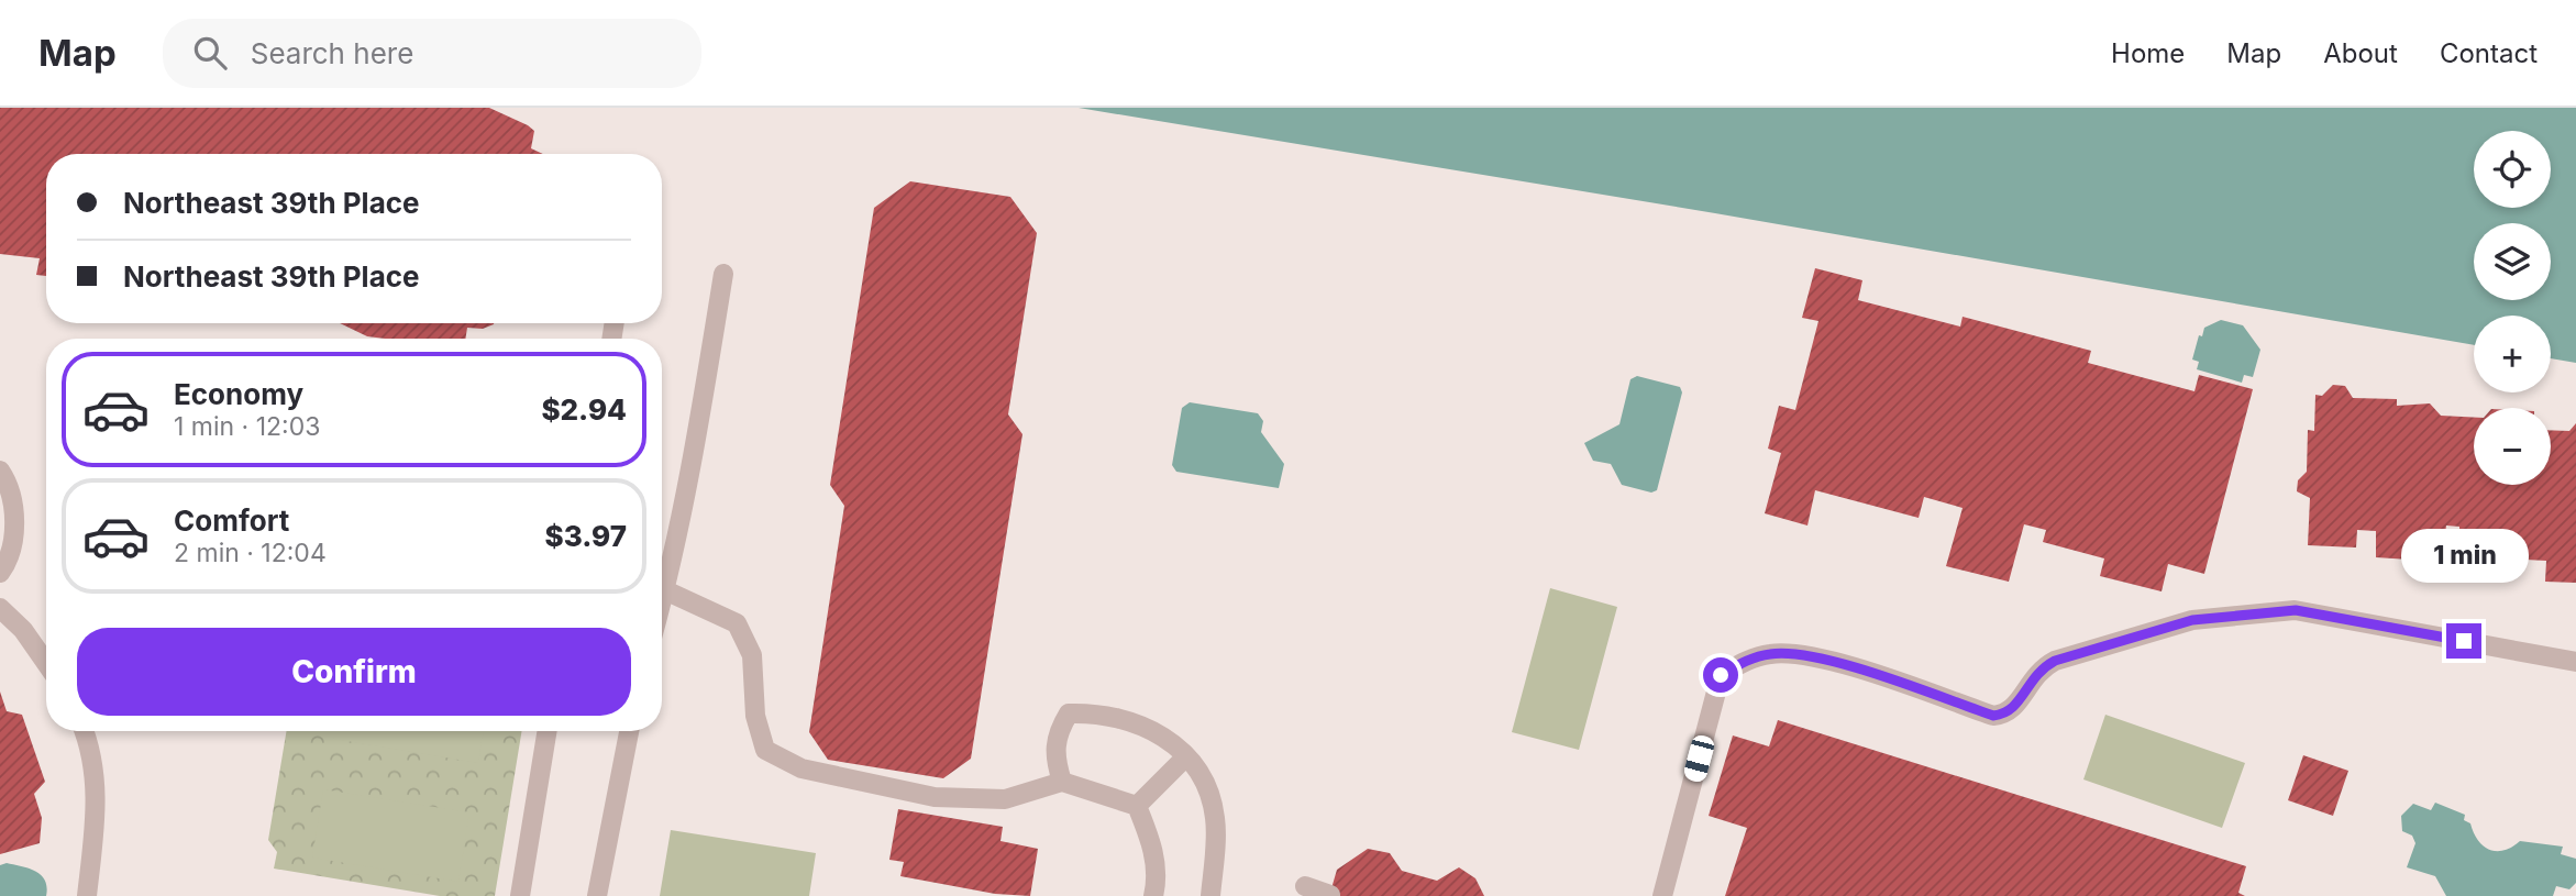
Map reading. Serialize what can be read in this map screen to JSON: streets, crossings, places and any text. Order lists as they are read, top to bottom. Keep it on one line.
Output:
{"page":{"header":"Map","search":"Search here","nav":["Home","Map","About","Contact"],"map_buttons":["+","−"],"banner":["Northeast 39th Place","Northeast 39th Place"],"list":[{"name":"Economy","note":"1 min · 12:03","value":"$2.94"},{"name":"Comfort","note":"2 min · 12:04","value":"$3.97"}],"bubble":"1 min","buttons":"Confirm"}}
